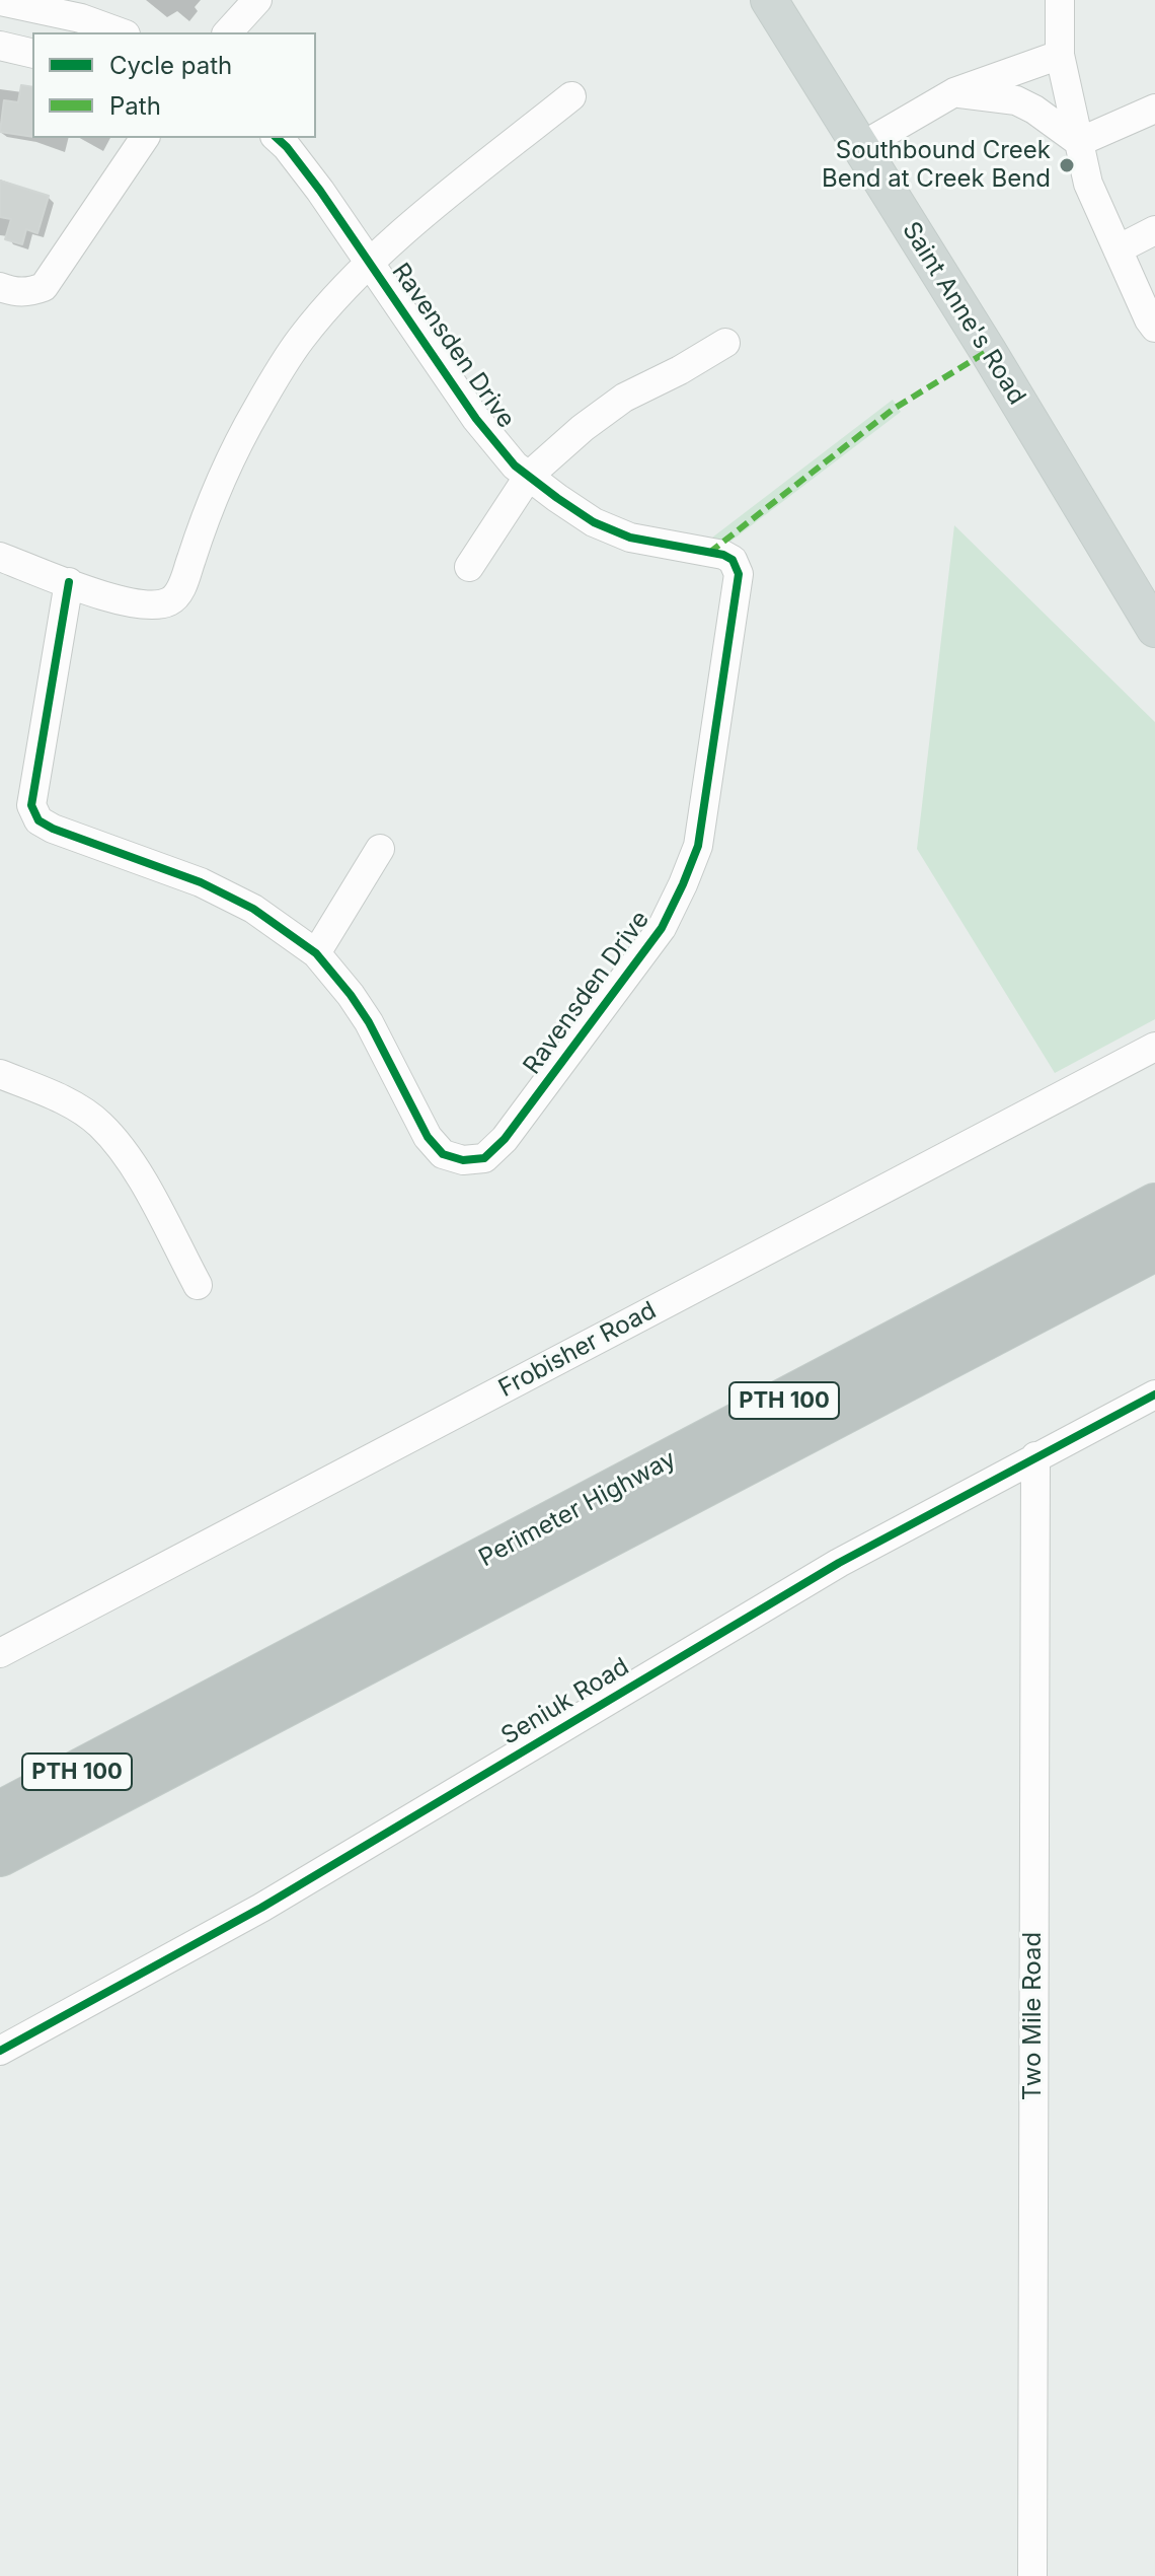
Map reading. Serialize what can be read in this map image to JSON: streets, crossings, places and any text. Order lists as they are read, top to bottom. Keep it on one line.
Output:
{"streets":{"highway":["PTH 100","Perimeter Highway"],"main road":["Saint Anne's Road"],"street":["Ravensden Drive","Frobisher Road","Seniuk Road","Two Mile Road"]},"crossings":[["Seniuk Road","Two Mile Road"]],"places":["Southbound Creek Bend at Creek Bend"],"legend":["Cycle path","Path"]}
